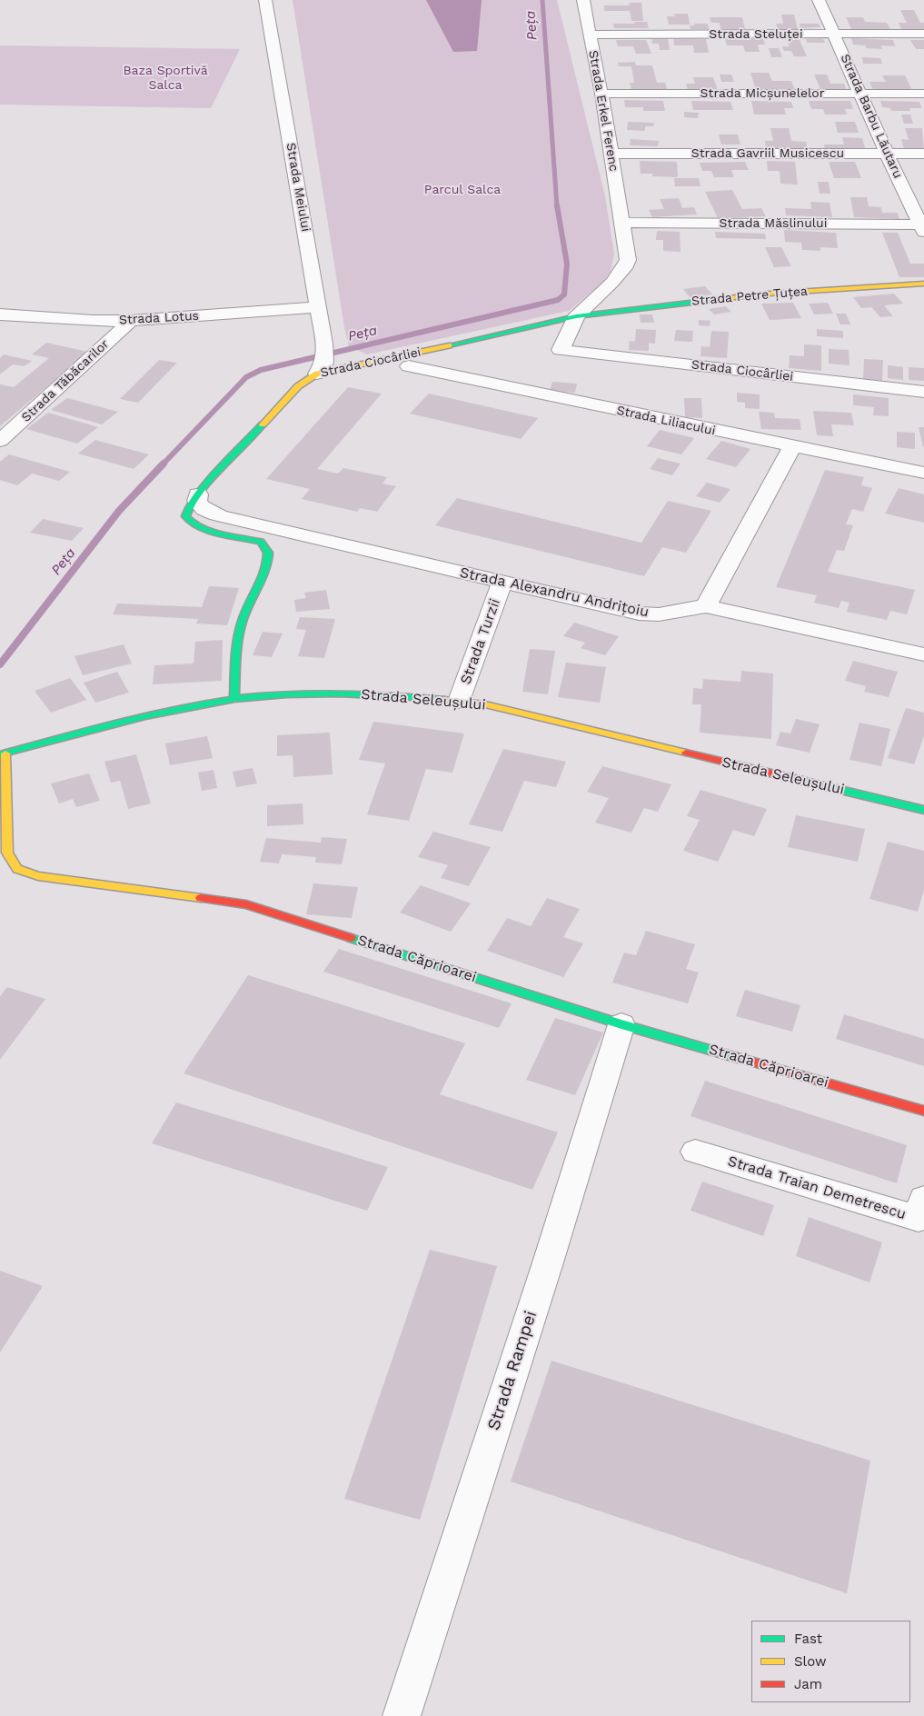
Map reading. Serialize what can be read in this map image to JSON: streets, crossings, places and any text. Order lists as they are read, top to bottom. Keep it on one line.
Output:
{"streets":{"street":["Strada Steluței","Strada Micșunelelor","Strada Erkel Ferenc","Strada Barbu Lăutaru","Strada Gavriil Musicescu","Strada Meiului","Strada Măslinului","Strada Petre Țuțea","Strada Lotus","Strada Ciocârliei","Strada Tăbăcarilor","Strada Liliacului","Strada Alexandru Andrițoiu","Strada Turzii","Strada Seleușului","Strada Căprioarei","Strada Traian Demetrescu","Strada Rampei"]},"crossings":[["Strada Steluței","Strada Erkel Ferenc"],["Strada Steluței","Strada Barbu Lăutaru"],["Strada Micșunelelor","Strada Erkel Ferenc"],["Strada Micșunelelor","Strada Barbu Lăutaru"],["Strada Erkel Ferenc","Strada Gavriil Musicescu"],["Strada Erkel Ferenc","Strada Măslinului"],["Strada Erkel Ferenc","Strada Petre Țuțea"],["Strada Erkel Ferenc","Strada Ciocârliei"],["Strada Barbu Lăutaru","Strada Gavriil Musicescu"],["Strada Barbu Lăutaru","Strada Măslinului"],["Strada Meiului","Strada Lotus"],["Strada Meiului","Strada Ciocârliei"],["Strada Petre Țuțea","Strada Ciocârliei"],["Strada Lotus","Strada Tăbăcarilor"],["Strada Ciocârliei","Strada Alexandru Andrițoiu"],["Strada Alexandru Andrițoiu","Strada Turzii"],["Strada Turzii","Strada Seleușului"],["Strada Seleușului","Strada Căprioarei"],["Strada Căprioarei","Strada Rampei"]],"water":["Peța"],"parks":["Baza Sportivă Salca","Parcul Salca"],"legend":["Fast","Slow","Jam"]}
